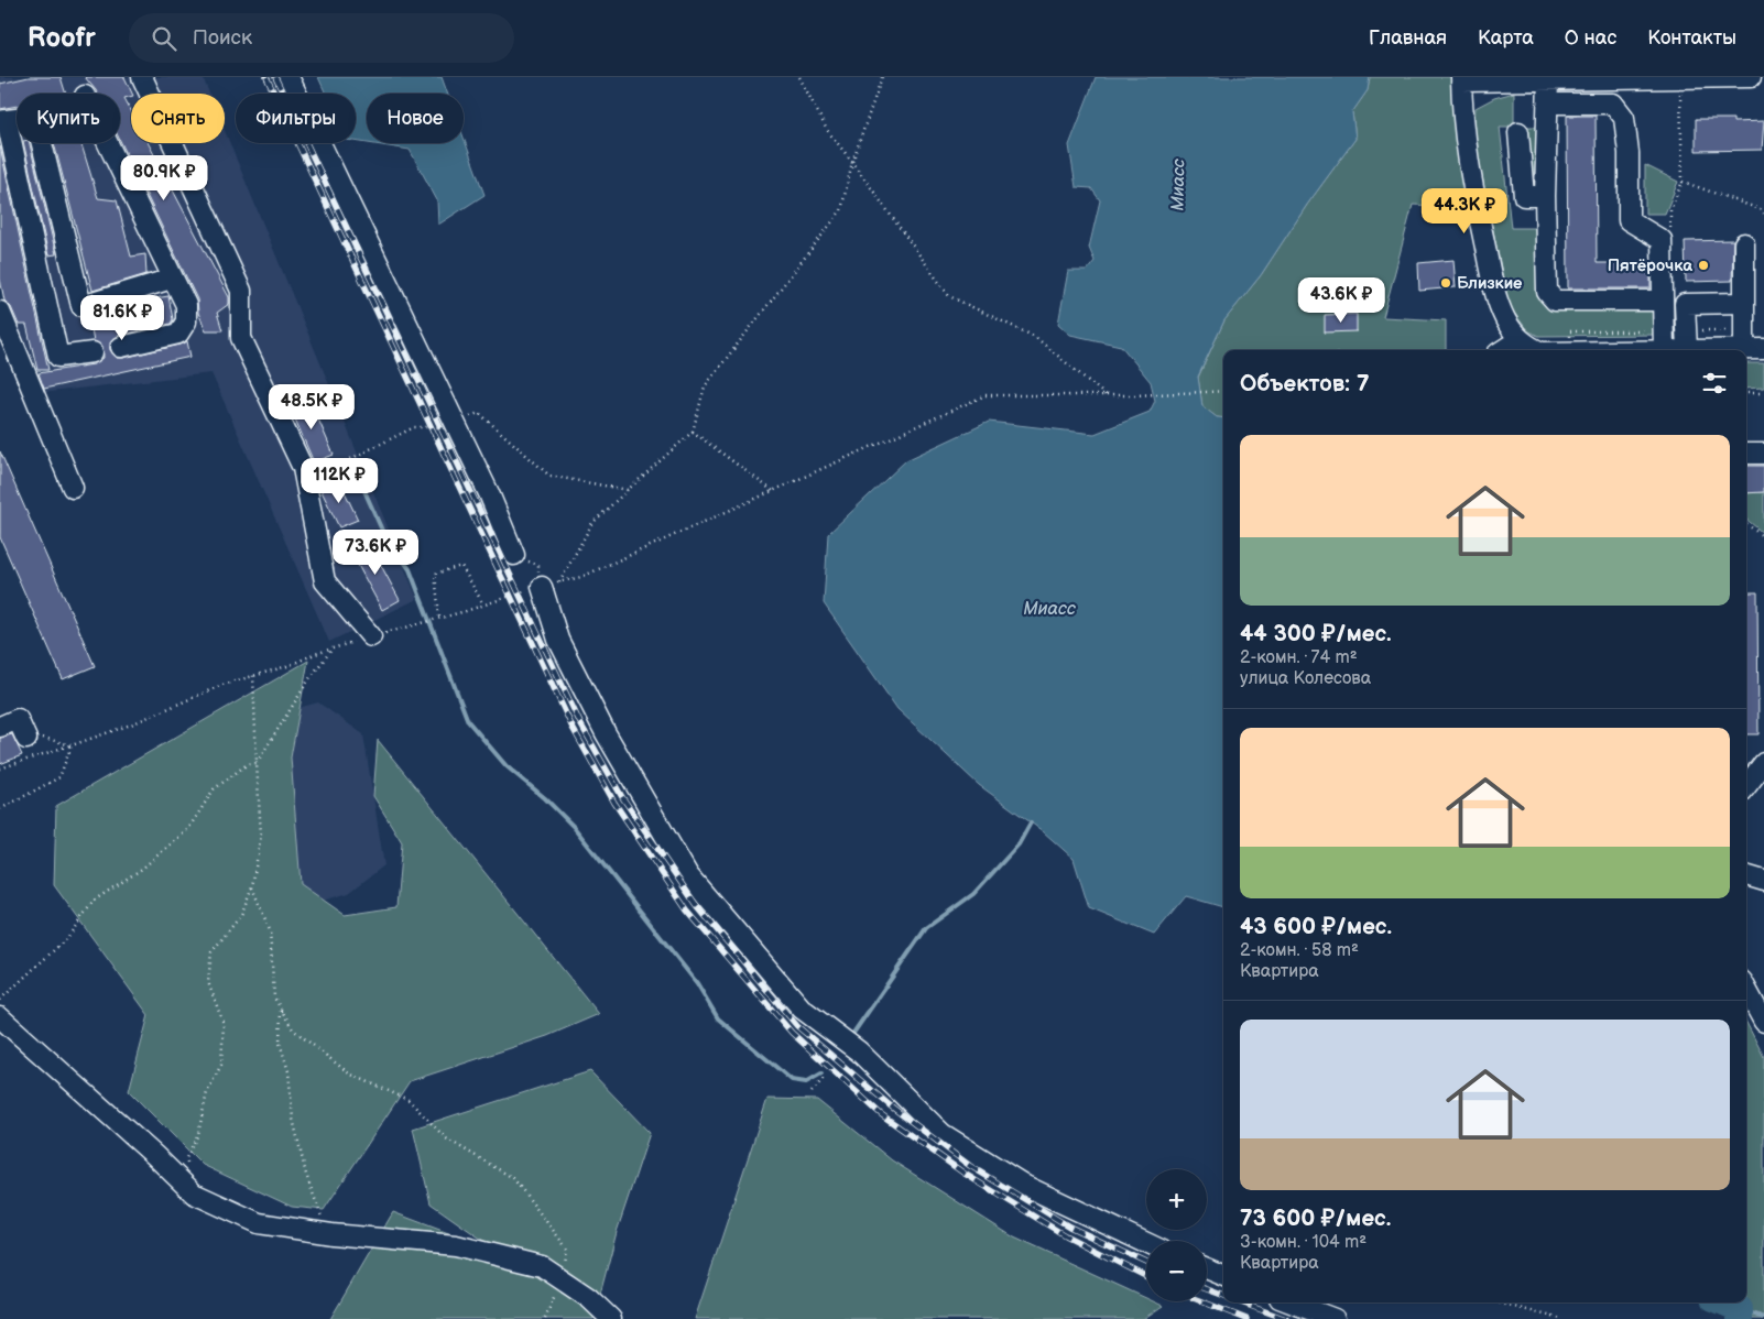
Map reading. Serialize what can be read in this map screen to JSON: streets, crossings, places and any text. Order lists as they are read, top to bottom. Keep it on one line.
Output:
{"water":["Миасс"],"places":["Пятёрочка","Близкие"],"page":{"header":"Roofr","search":"Поиск","nav":["Главная","Карта","О нас","Контакты"],"chip":["Купить","Снять","Фильтры","Новое"],"price":["80.9K ₽","44.3K ₽","43.6K ₽","81.6K ₽","48.5K ₽","112K ₽","73.6K ₽"],"heading":"Объектов: 7","list":[{"name":"44 300 ₽/мес.","note":"2-комн. · 74 m² · улица Колесова"},{"name":"43 600 ₽/мес.","note":"2-комн. · 58 m² · Квартира"},{"name":"73 600 ₽/мес.","note":"3-комн. · 104 m² · Квартира"}],"map_buttons":["+","−"]}}
